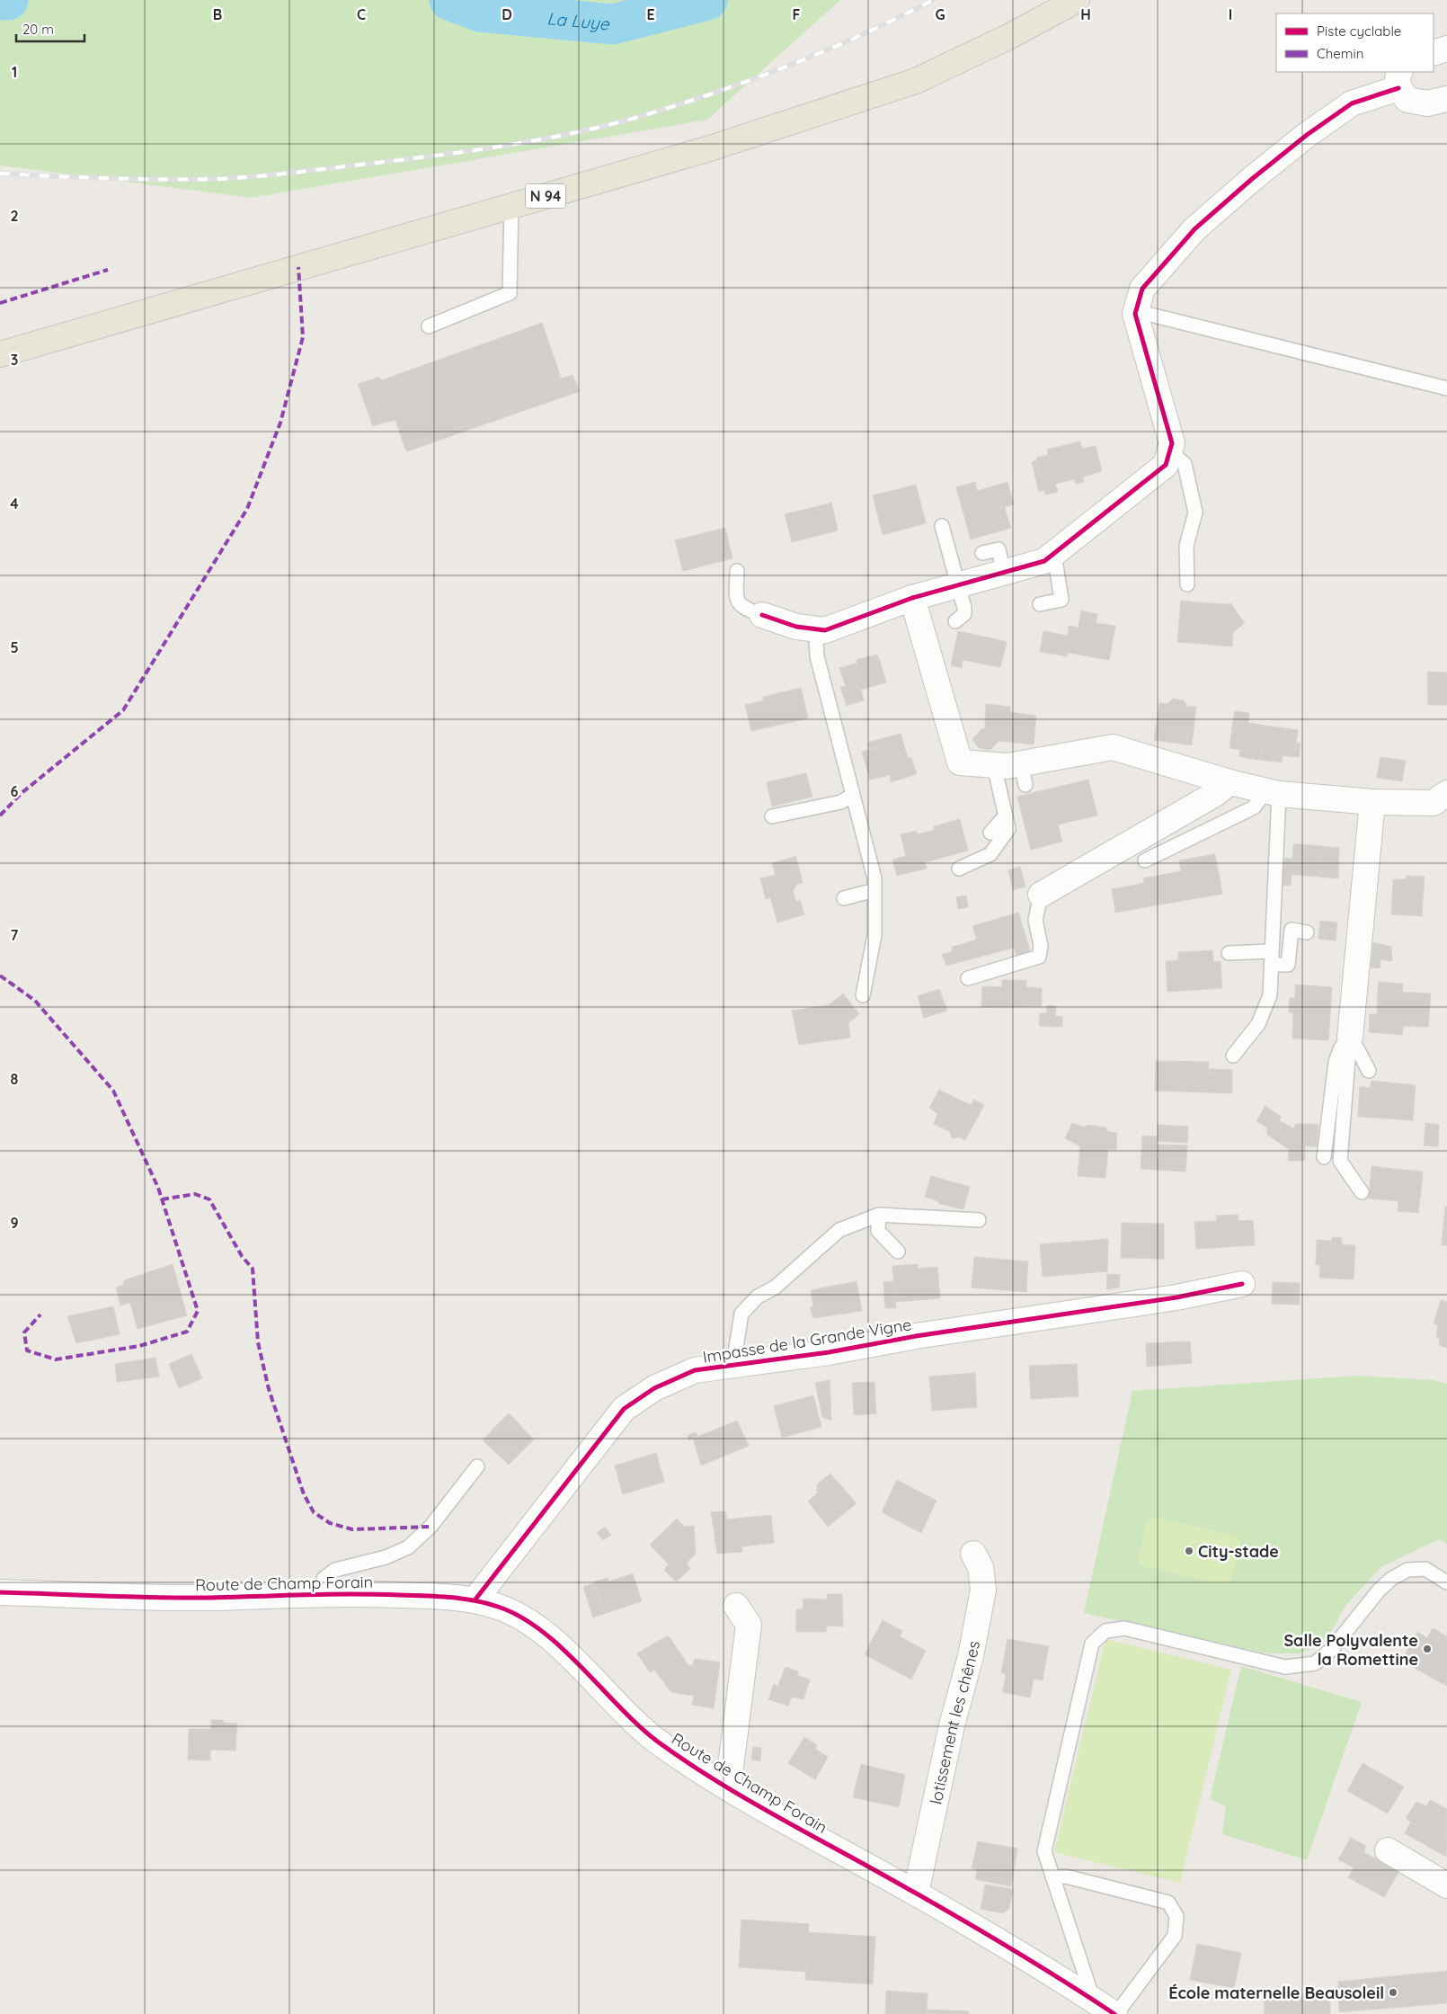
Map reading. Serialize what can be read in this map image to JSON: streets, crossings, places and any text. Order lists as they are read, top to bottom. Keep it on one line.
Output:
{"streets":{"main road":["N 94"],"street":["Impasse de la Grande Vigne","Route de Champ Forain","lotissement les chênes"]},"crossings":[["Impasse de la Grande Vigne","Route de Champ Forain"],["Route de Champ Forain","lotissement les chênes"]],"water":["La Luye"],"places":["City-stade","Salle Polyvalente la Romettine","École maternelle Beausoleil"],"legend":["Piste cyclable","Chemin"],"scale_bar":"20 m","grid":{"columns":["B","C","D","E","F","G","H","I"],"rows":["1","2","3","4","5","6","7","8","9"]}}
